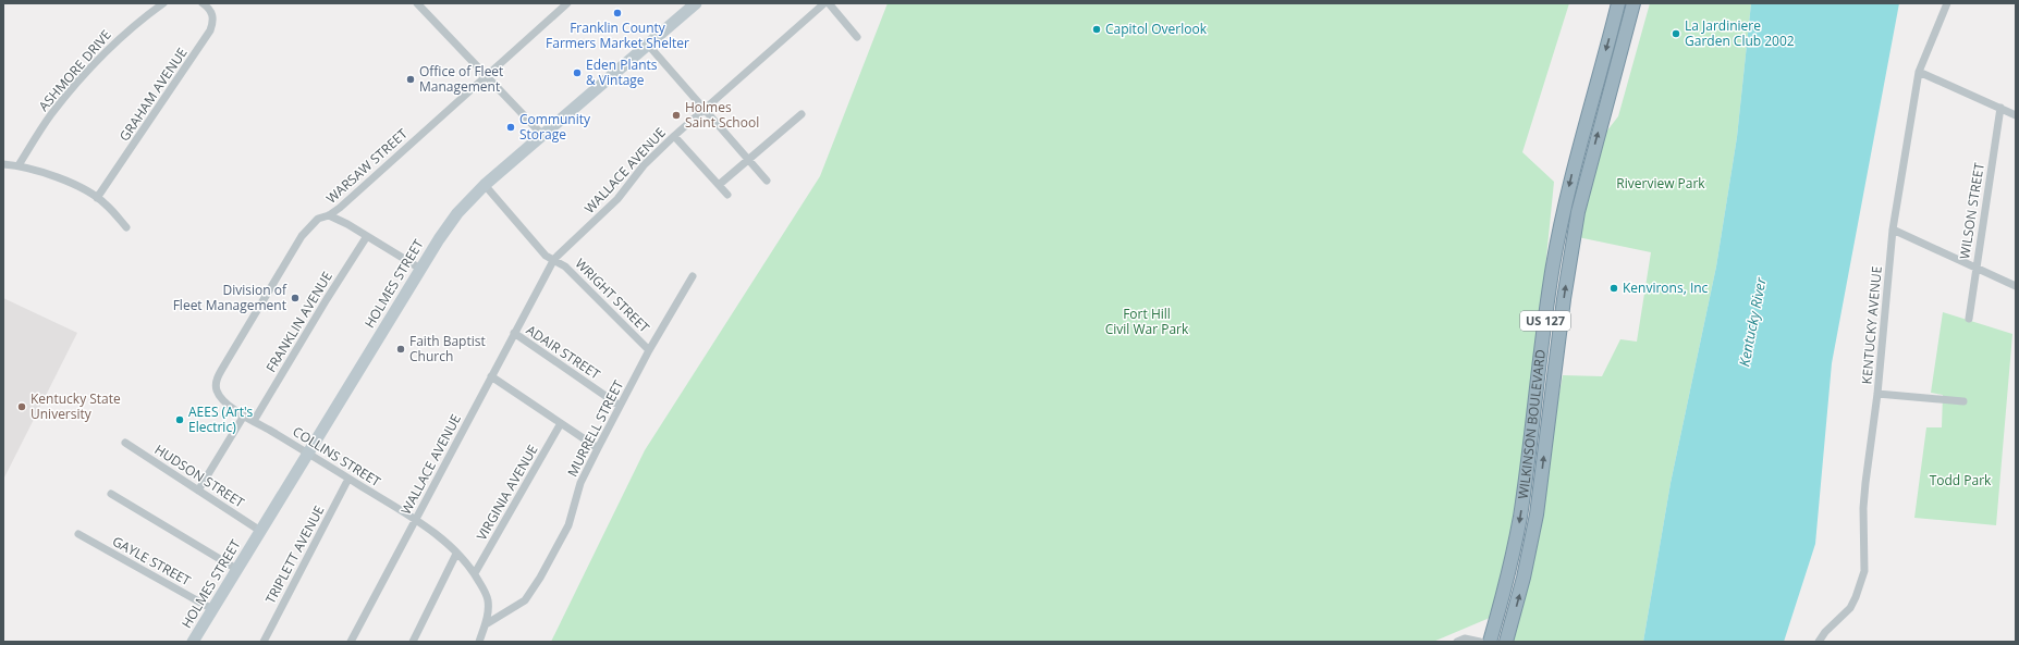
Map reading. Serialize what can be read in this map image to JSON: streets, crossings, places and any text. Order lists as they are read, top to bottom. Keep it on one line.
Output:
{"streets":{"highway":["US 127","WILKINSON BOULEVARD"],"main road":["HOLMES STREET"],"street":["ASHMORE DRIVE","GRAHAM AVENUE","WARSAW STREET","WALLACE AVENUE","WILSON STREET","WRIGHT STREET","FRANKLIN AVENUE","KENTUCKY AVENUE","ADAIR STREET","MURRELL STREET","COLLINS STREET","HUDSON STREET","VIRGINIA AVENUE","TRIPLETT AVENUE","GAYLE STREET"]},"crossings":[["WARSAW STREET","COLLINS STREET"],["WALLACE AVENUE","WRIGHT STREET"],["WALLACE AVENUE","ADAIR STREET"],["WALLACE AVENUE","COLLINS STREET"],["HOLMES STREET","WRIGHT STREET"],["HOLMES STREET","COLLINS STREET"],["HOLMES STREET","HUDSON STREET"],["HOLMES STREET","GAYLE STREET"],["WRIGHT STREET","MURRELL STREET"],["FRANKLIN AVENUE","COLLINS STREET"],["ADAIR STREET","MURRELL STREET"],["MURRELL STREET","COLLINS STREET"],["COLLINS STREET","VIRGINIA AVENUE"],["COLLINS STREET","TRIPLETT AVENUE"]],"water":["Kentucky River"],"parks":["Riverview Park","Fort Hill Civil War Park","Todd Park"],"places":["Franklin County Farmers Market Shelter","Capitol Overlook","La Jardiniere Garden Club 2002","Eden Plants & Vintage","Office of Fleet Management","Holmes Saint School","Community Storage","Kenvirons, Inc","Division of Fleet Management","Faith Baptist Church","Kentucky State University","AEES (Art's Electric)"]}
